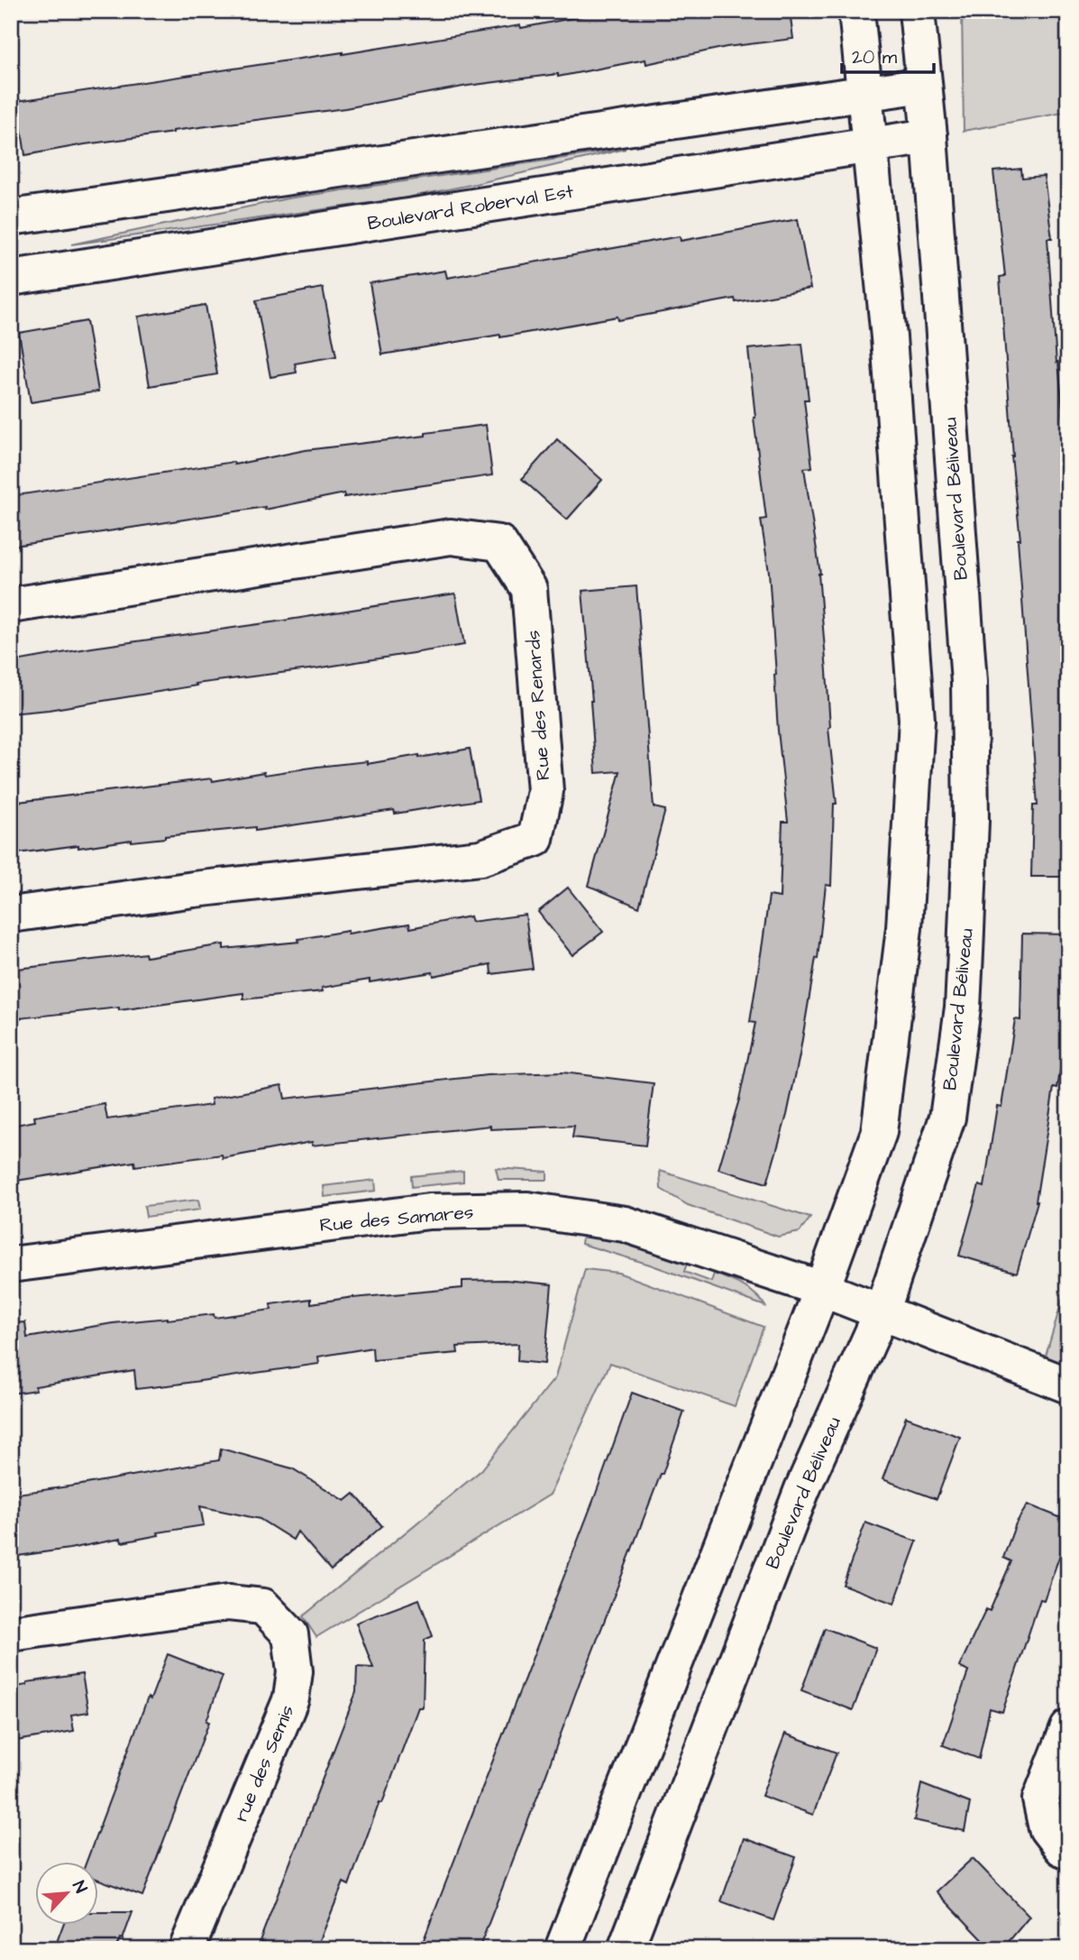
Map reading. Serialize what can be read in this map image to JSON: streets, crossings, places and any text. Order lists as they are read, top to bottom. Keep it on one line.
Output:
{"streets":{"street":["Boulevard Roberval Est","Boulevard Béliveau","Rue des Renards","Rue des Samares","rue des Semis"]},"crossings":[["Boulevard Roberval Est","Boulevard Béliveau"],["Boulevard Béliveau","Rue des Samares"]],"scale_bar":"20 m","north":"top right"}
